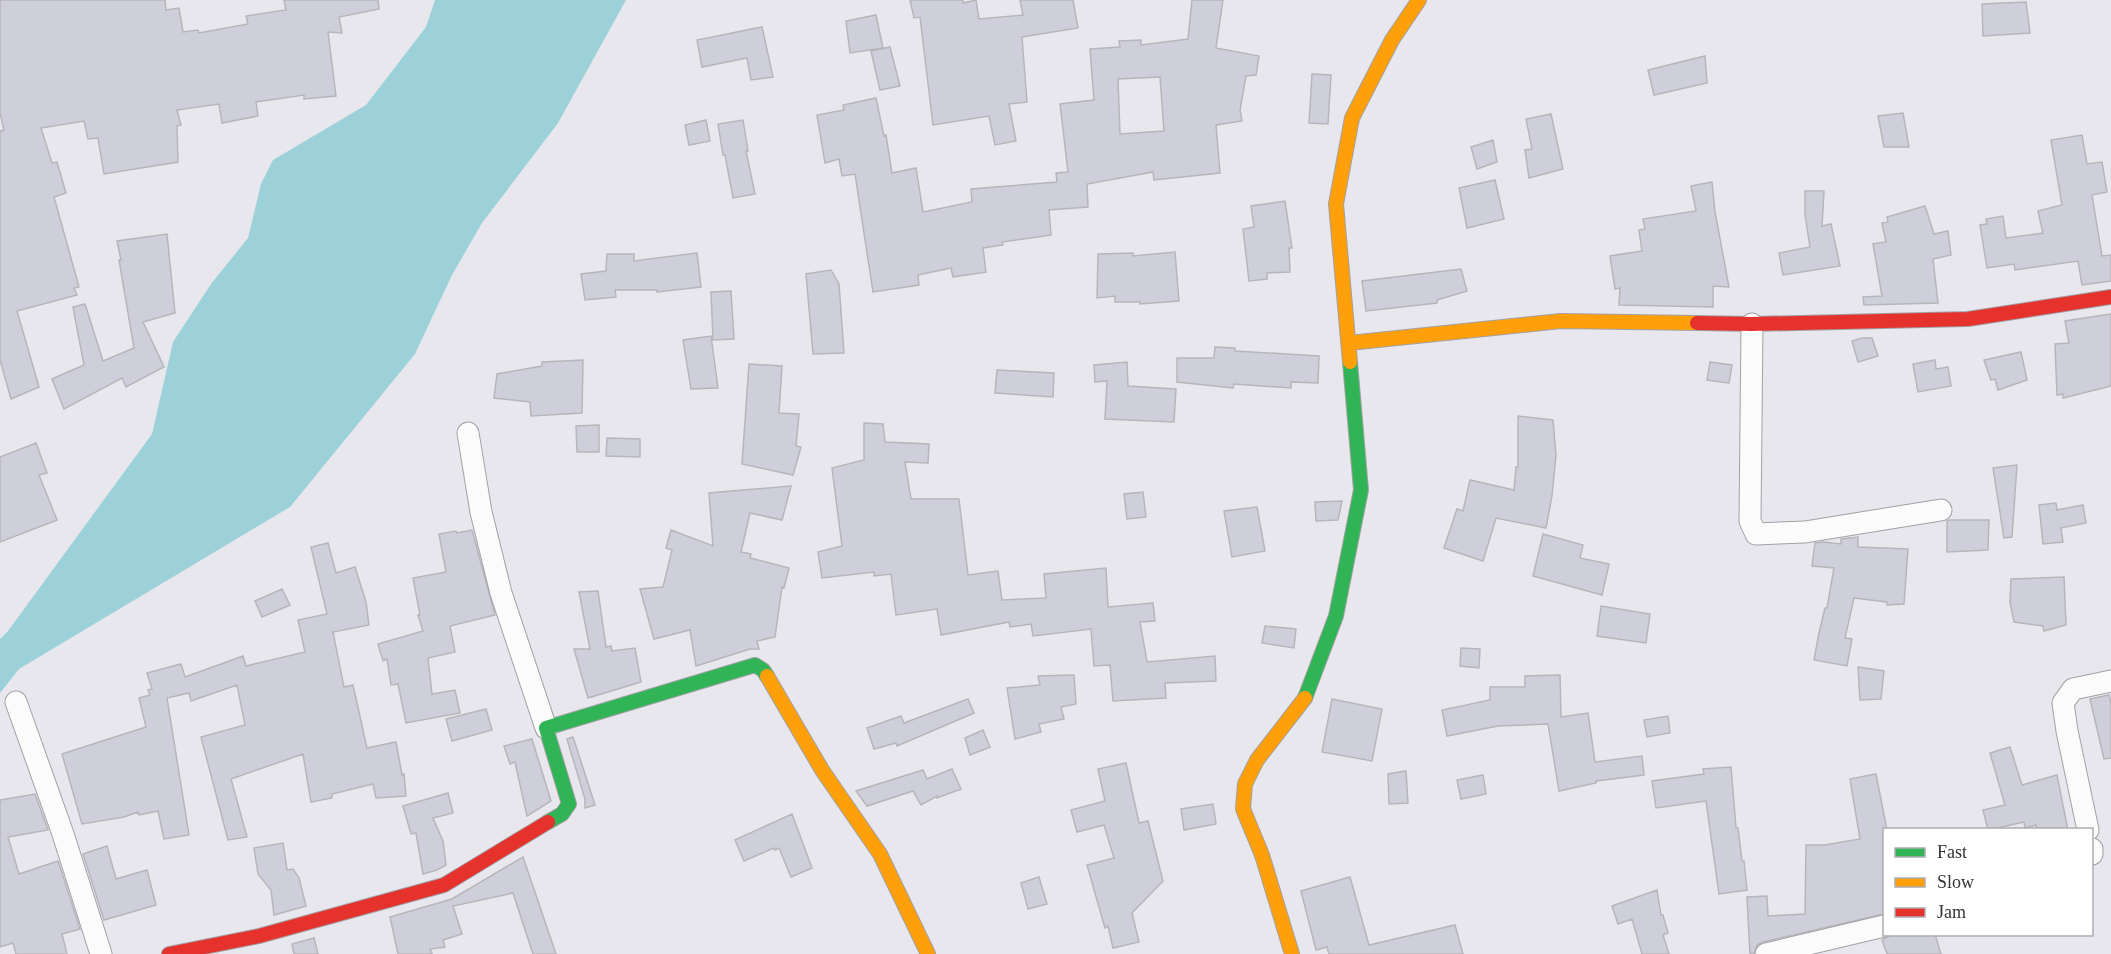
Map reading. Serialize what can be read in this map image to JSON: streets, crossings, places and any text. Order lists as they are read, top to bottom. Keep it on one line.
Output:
{"legend":["Fast","Slow","Jam"]}
